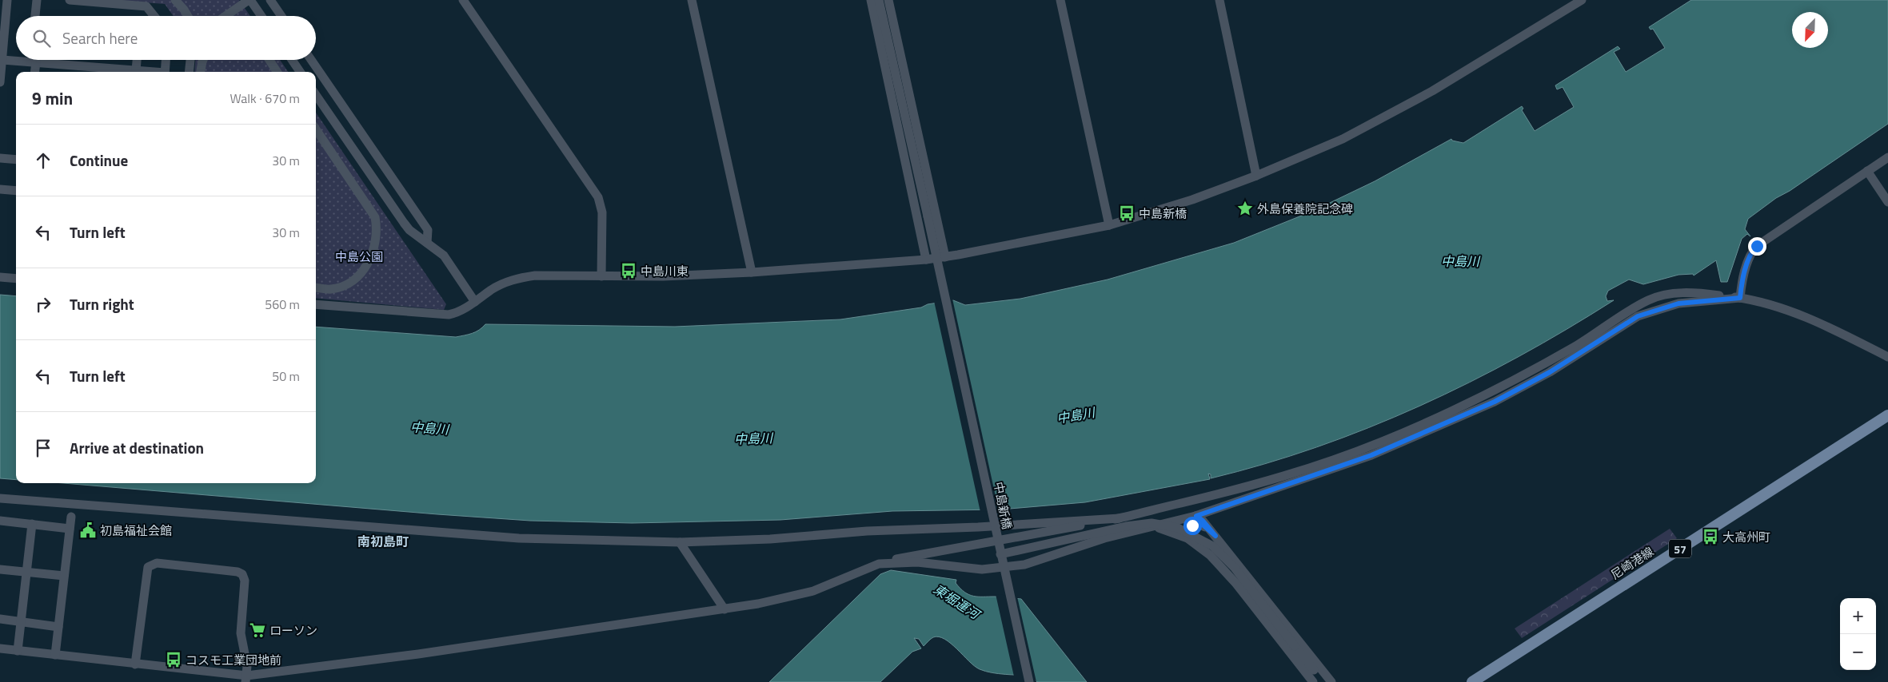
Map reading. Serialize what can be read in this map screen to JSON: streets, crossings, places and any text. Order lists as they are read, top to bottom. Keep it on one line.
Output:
{"streets":{"main road":["57","尼崎港線"],"street":["中島新橋"]},"districts":["南初島町"],"water":["中島川","東堀運河"],"parks":["中島公園"],"places":{"place":["外島保養院記念碑"],"bus stop":["中島新橋","中島川東","大高州町","コスモ工業団地前"],"public building":["初島福祉会館"],"supermarket":["ローソン"]},"north":"bottom left","page":{"search":"Search here","heading":["9 min","Walk · 670 m"],"list":[["Continue","30 m"],["Turn left","30 m"],["Turn right","560 m"],["Turn left","50 m"],"Arrive at destination"],"map_buttons":["+","−"]}}
